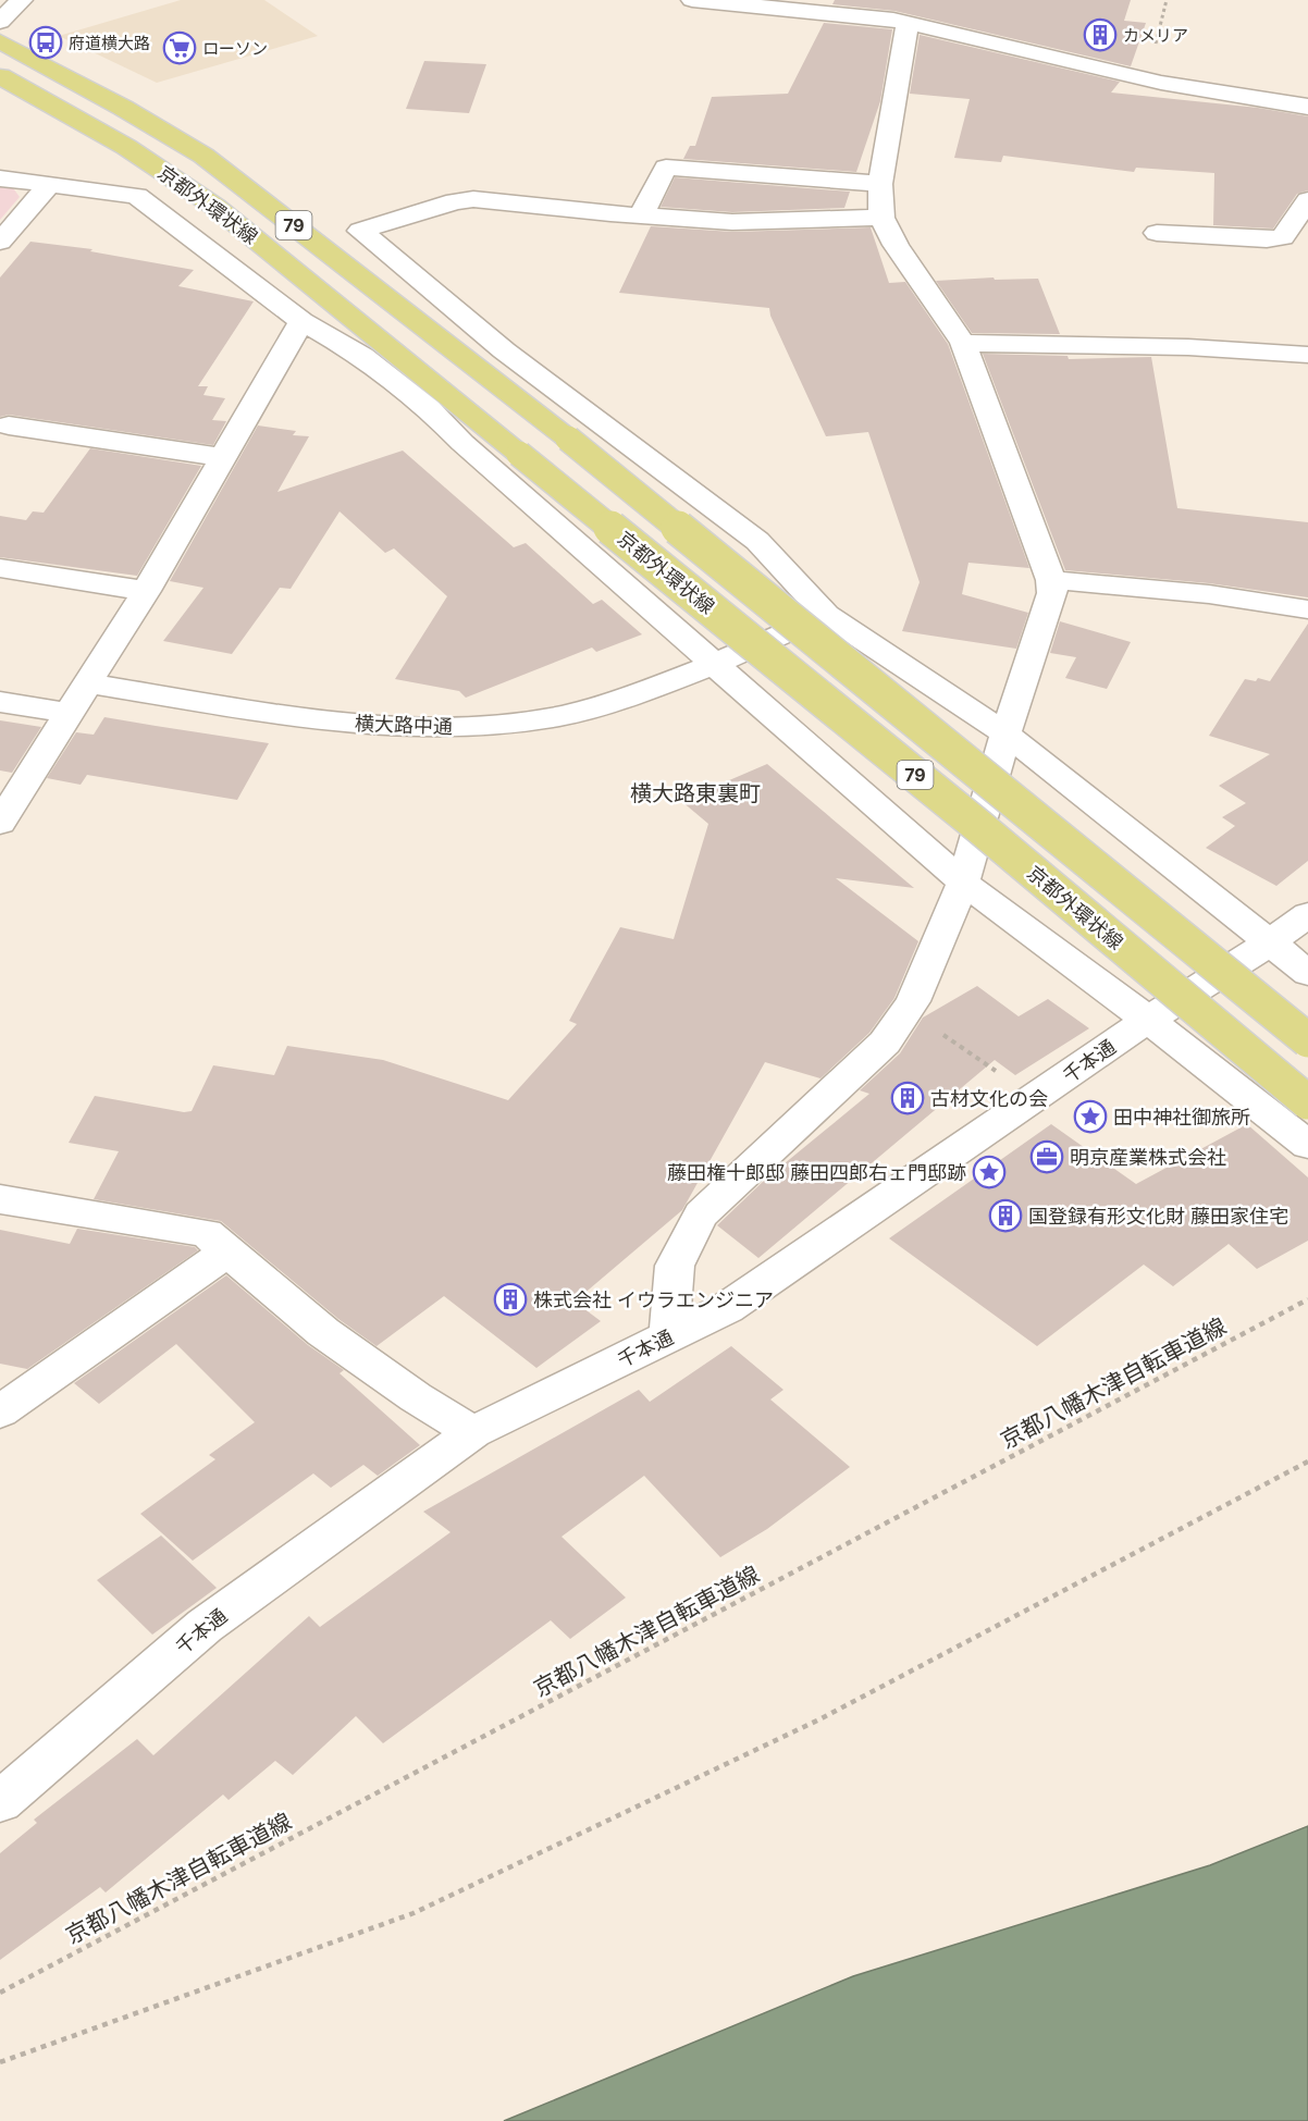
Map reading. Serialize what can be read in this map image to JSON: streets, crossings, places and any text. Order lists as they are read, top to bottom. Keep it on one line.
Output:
{"streets":{"main road":["京都外環状線","79"],"street":["横大路中通","千本通"],"path":["京都八幡木津自転車道線"]},"districts":["横大路東裏町"],"places":{"building":["カメリア","古材文化の会","国登録有形文化財 藤田家住宅","株式会社 イウラエンジニア"],"bus stop":["府道横大路"],"supermarket":["ローソン"],"place":["田中神社御旅所","藤田権十郎邸 藤田四郎右ェ門邸跡"],"office":["明京産業株式会社"]}}
